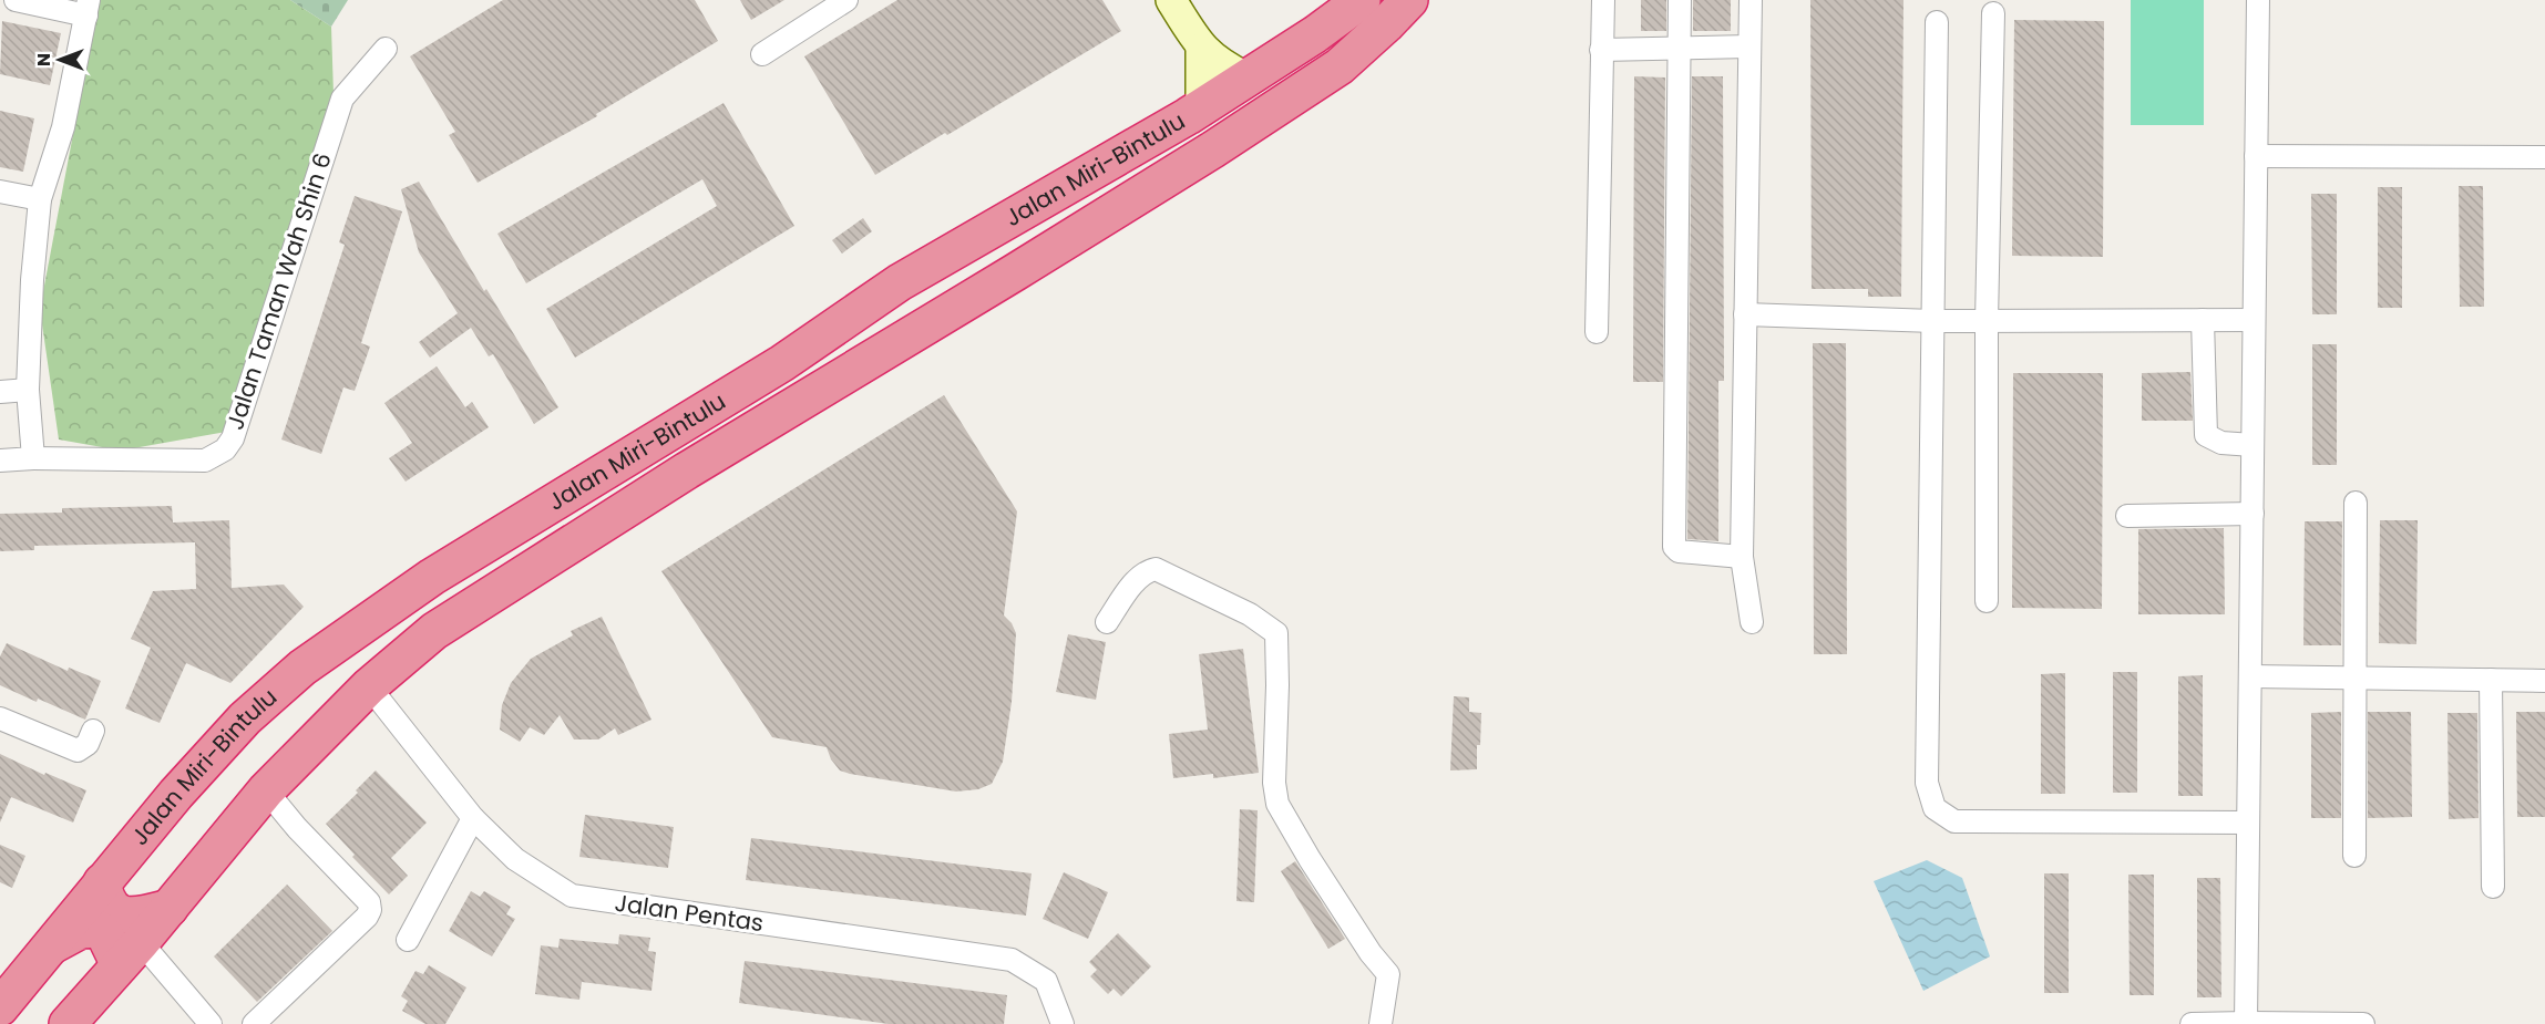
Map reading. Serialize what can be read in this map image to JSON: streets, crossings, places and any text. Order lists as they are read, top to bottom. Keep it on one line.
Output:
{"streets":{"highway":["Jalan Miri-Bintulu"],"street":["Jalan Taman Wah Shin 6","Jalan Pentas"]},"crossings":[["Jalan Miri-Bintulu","Jalan Pentas"]],"north":"left"}
